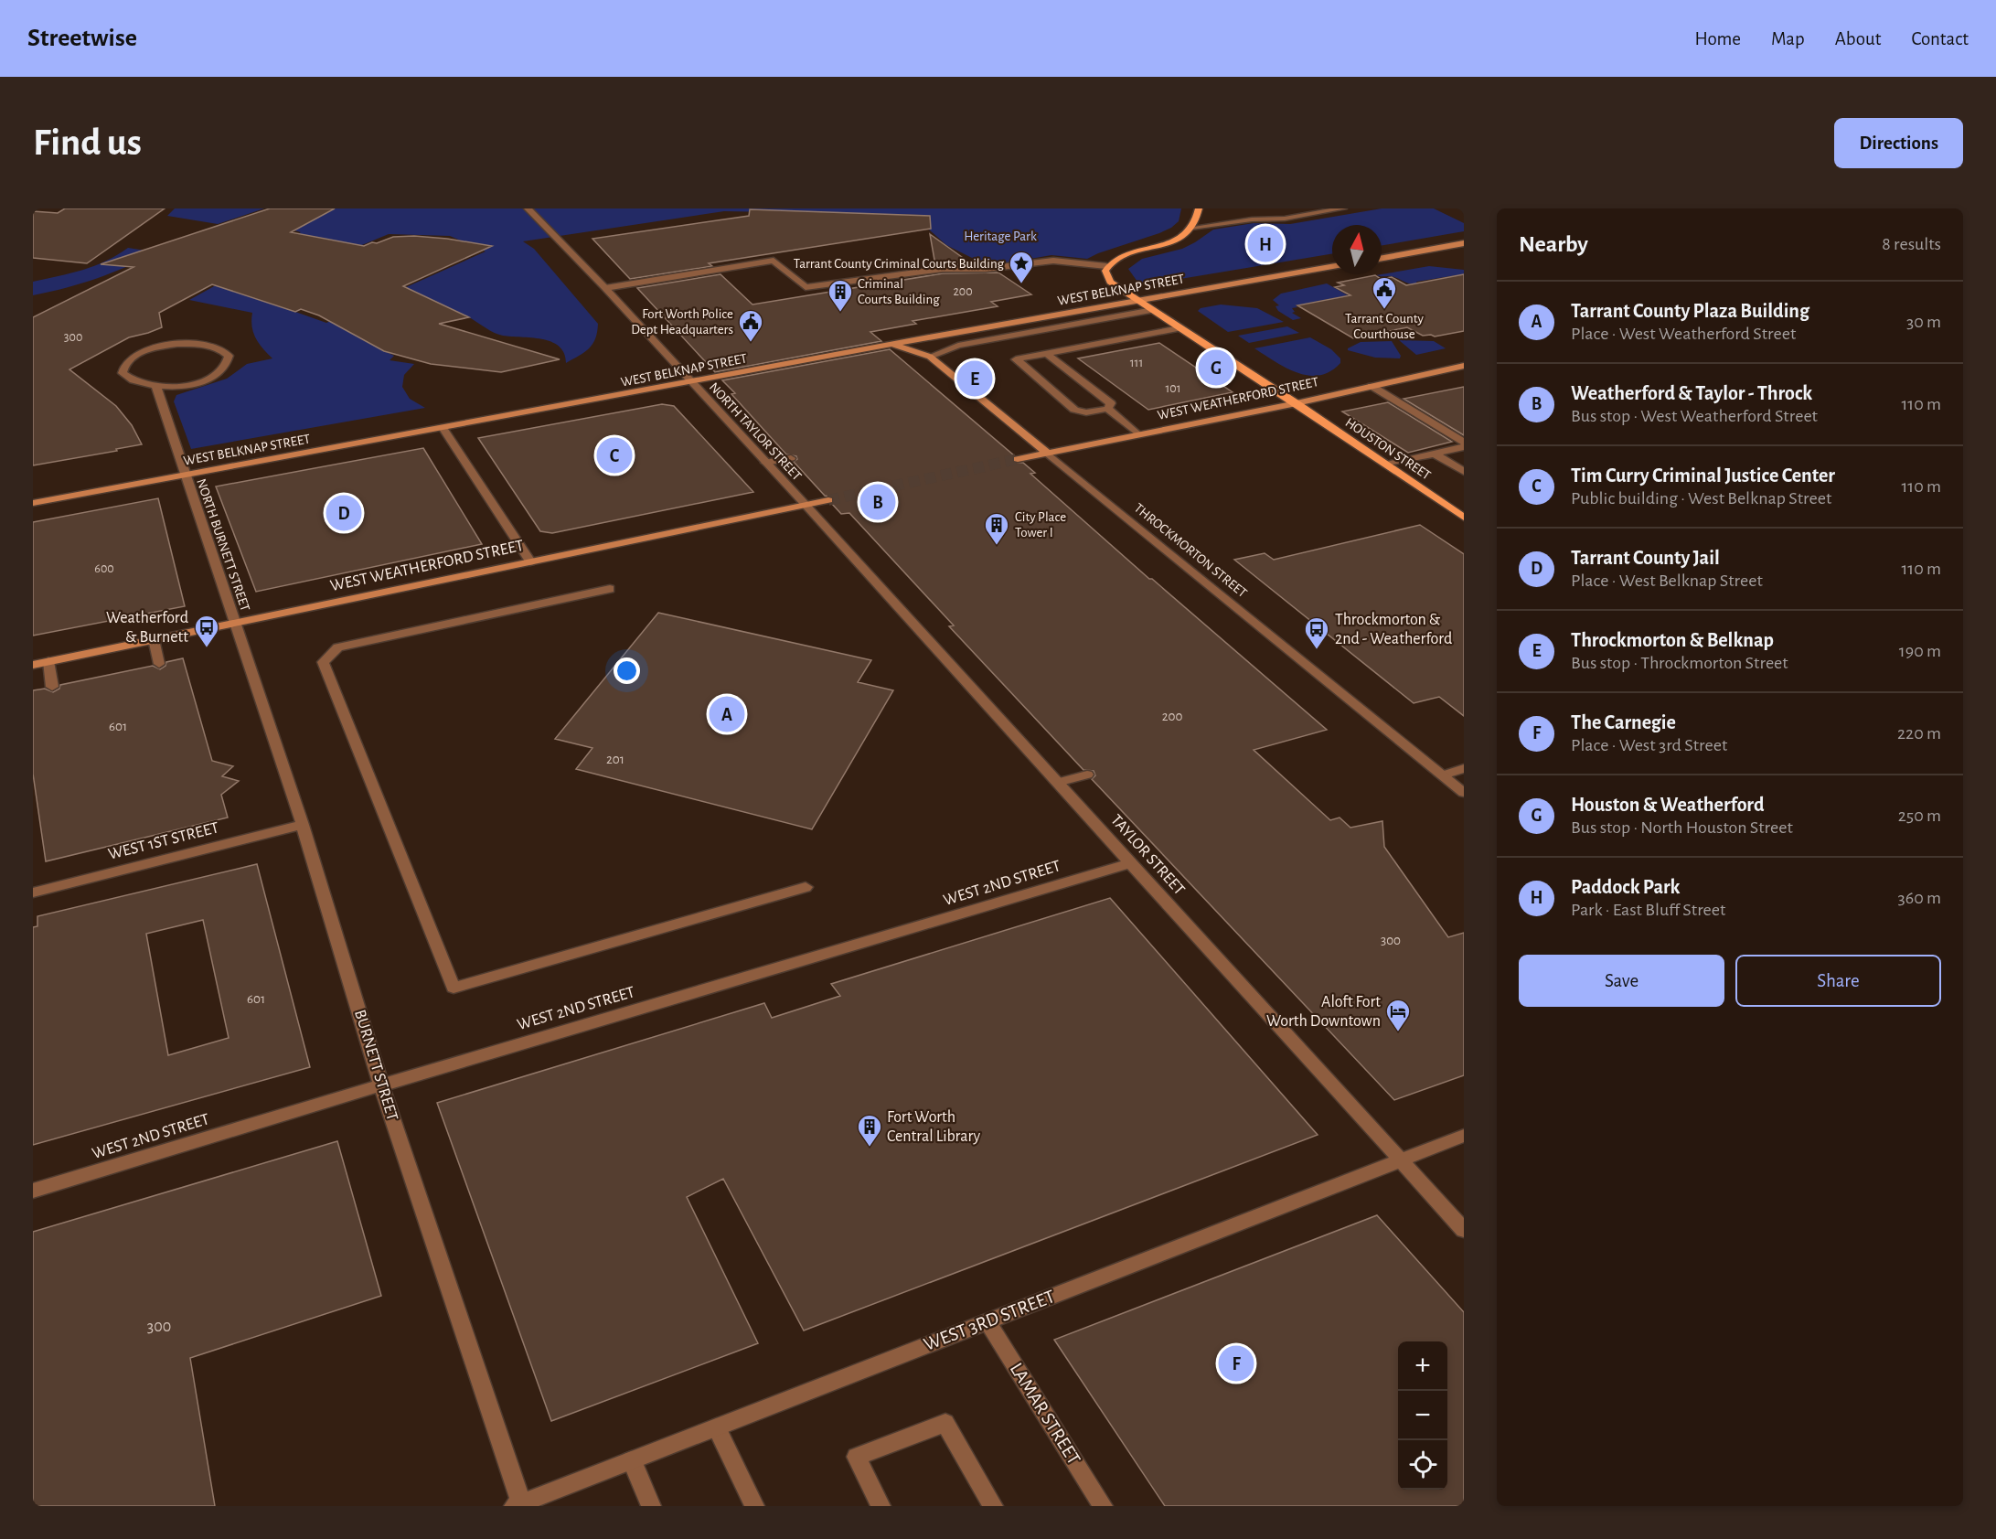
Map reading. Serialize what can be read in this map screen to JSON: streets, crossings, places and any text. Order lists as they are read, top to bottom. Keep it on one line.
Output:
{"streets":{"main road":["WEST BELKNAP STREET","WEST WEATHERFORD STREET","HOUSTON STREET","THROCKMORTON STREET"],"street":["NORTH TAYLOR STREET","NORTH BURNETT STREET","WEST 1ST STREET","TAYLOR STREET","WEST 2ND STREET","BURNETT STREET","WEST 3RD STREET","LAMAR STREET"]},"crossings":[["WEST BELKNAP STREET","NORTH TAYLOR STREET"],["WEST BELKNAP STREET","HOUSTON STREET"],["WEST BELKNAP STREET","NORTH BURNETT STREET"],["WEST BELKNAP STREET","THROCKMORTON STREET"],["WEST WEATHERFORD STREET","NORTH TAYLOR STREET"],["WEST WEATHERFORD STREET","HOUSTON STREET"],["WEST WEATHERFORD STREET","NORTH BURNETT STREET"],["WEST WEATHERFORD STREET","THROCKMORTON STREET"],["WEST WEATHERFORD STREET","TAYLOR STREET"],["WEST WEATHERFORD STREET","BURNETT STREET"],["NORTH TAYLOR STREET","TAYLOR STREET"],["NORTH BURNETT STREET","BURNETT STREET"],["WEST 1ST STREET","BURNETT STREET"],["TAYLOR STREET","WEST 2ND STREET"],["TAYLOR STREET","WEST 3RD STREET"],["WEST 2ND STREET","BURNETT STREET"],["BURNETT STREET","WEST 3RD STREET"],["WEST 3RD STREET","LAMAR STREET"]],"parks":["Heritage Park"],"places":{"place":["Tarrant County Criminal Courts Building"],"public building":["Tarrant County Courthouse","Fort Worth Police Dept Headquarters"],"building":["Criminal Courts Building","City Place Tower I","Fort Worth Central Library"],"bus stop":["Weatherford & Burnett","Throckmorton & 2nd - Weatherford"],"hotel":["Aloft Fort Worth Downtown"]},"house_numbers":["200","300","111","101","600","200","601","201","300","601","300"],"north":"top","page":{"header":"Streetwise","nav":["Home","Map","About","Contact"],"buttons":["Directions",["Save","Share"]],"title":"Find us","heading":["Nearby","8 results"],"pins":["H","G","E","C","B","D","A","F"],"list":[{"mark":"A","name":"Tarrant County Plaza Building","note":"Place · West Weatherford Street","value":"30 m"},{"mark":"B","name":"Weatherford & Taylor - Throck","note":"Bus stop · West Weatherford Street","value":"110 m"},{"mark":"C","name":"Tim Curry Criminal Justice Center","note":"Public building · West Belknap Street","value":"110 m"},{"mark":"D","name":"Tarrant County Jail","note":"Place · West Belknap Street","value":"110 m"},{"mark":"E","name":"Throckmorton & Belknap","note":"Bus stop · Throckmorton Street","value":"190 m"},{"mark":"F","name":"The Carnegie","note":"Place · West 3rd Street","value":"220 m"},{"mark":"G","name":"Houston & Weatherford","note":"Bus stop · North Houston Street","value":"250 m"},{"mark":"H","name":"Paddock Park","note":"Park · East Bluff Street","value":"360 m"}],"map_buttons":["+","−"]}}
